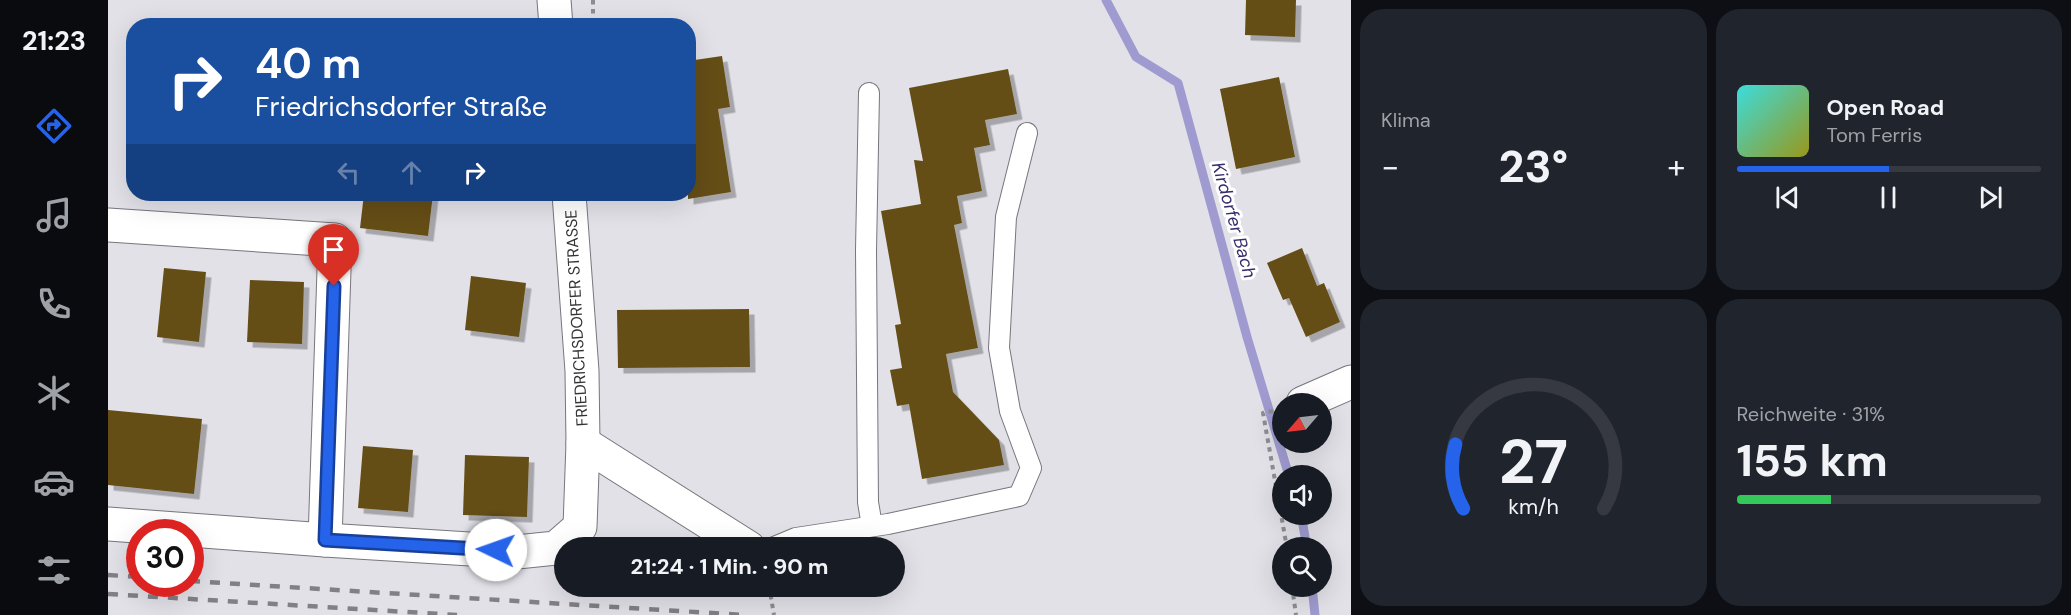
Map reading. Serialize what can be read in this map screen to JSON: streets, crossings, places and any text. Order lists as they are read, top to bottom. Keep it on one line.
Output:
{"streets":{"street":["FRIEDRICHSDORFER STRASSE"]},"water":["Kirdorfer Bach"],"north":"bottom left","page":{"tabs":"21:23","tile":["Klima",["Reichweite · 31%","155 km"]],"turn":["40 m","Friedrichsdorfer Straße"],"song":["Open Road","Tom Ferris"],"heat":["−","23°","+"],"limit":"30","trip":"21:24 · 1 Min. · 90 m","gauge":["27","km/h"]}}
